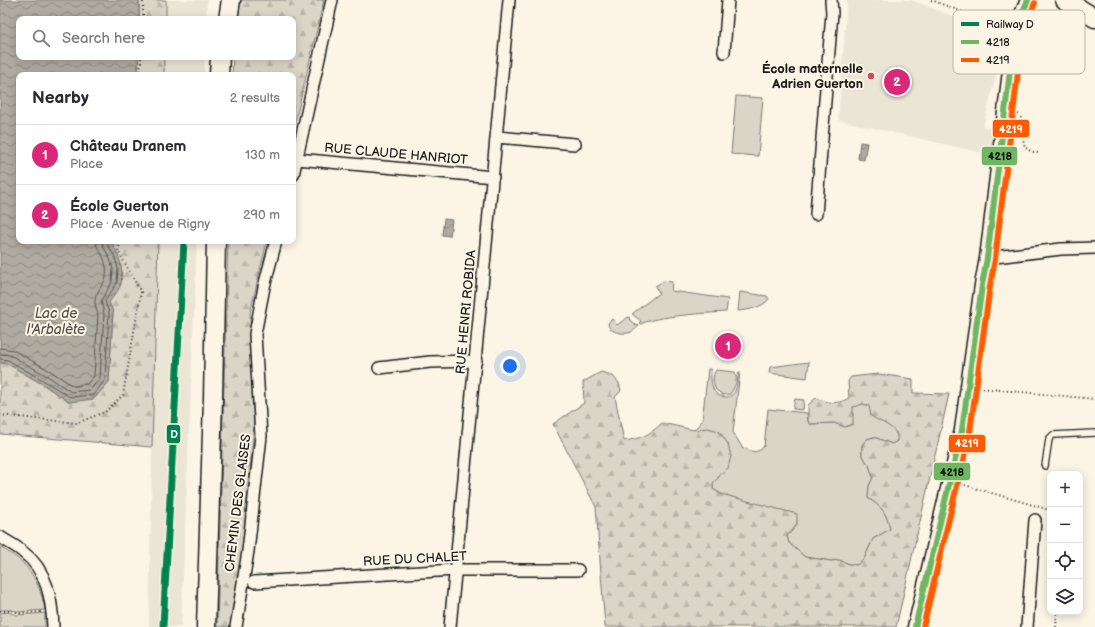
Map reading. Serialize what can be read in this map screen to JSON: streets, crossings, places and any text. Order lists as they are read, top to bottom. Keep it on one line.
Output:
{"streets":{"street":["RUE CLAUDE HANRIOT","RUE HENRI ROBIDA","CHEMIN DES GLAISES","RUE DU CHALET"]},"crossings":[["RUE CLAUDE HANRIOT","RUE HENRI ROBIDA"],["RUE HENRI ROBIDA","RUE DU CHALET"]],"water":["Lac de l'Arbalète"],"places":["École maternelle Adrien Guerton"],"lines":["transit line 4218","transit line 4219","rail line D"],"legend":["Railway D","4218","4219"],"page":{"search":"Search here","pins":["2","1"],"heading":["Nearby","2 results"],"list":[{"mark":"1","name":"Château Dranem","note":"Place","value":"130 m"},{"mark":"2","name":"École Guerton","note":"Place · Avenue de Rigny","value":"290 m"}],"map_buttons":["+","−"]}}
